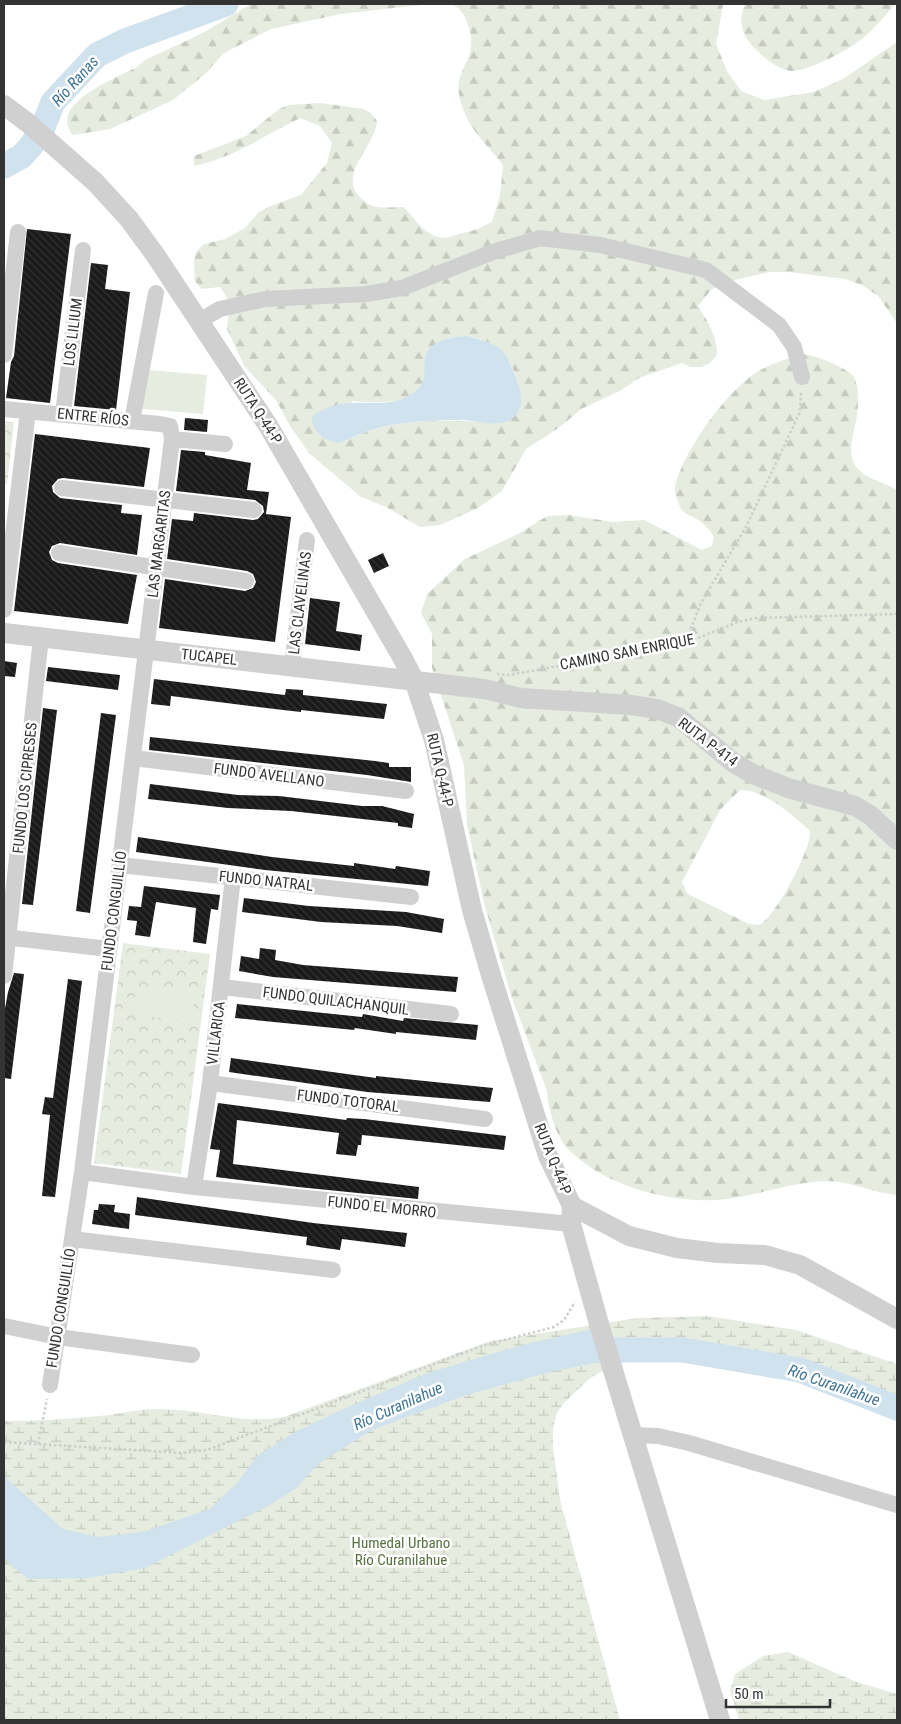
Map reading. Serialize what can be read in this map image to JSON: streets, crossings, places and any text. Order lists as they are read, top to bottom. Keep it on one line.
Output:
{"streets":{"street":["LOS LILIUM","RUTA Q-44-P","ENTRE RÍOS","LAS MARGARITAS","LAS CLAVELINAS","TUCAPEL","RUTA P-414","FUNDO AVELLANO","FUNDO LOS CIPRESES","FUNDO NATRAL","FUNDO CONGUILLÍO","FUNDO QUILACHANQUIL","VILLARICA","FUNDO TOTORAL","FUNDO EL MORRO"],"path":["CAMINO SAN ENRIQUE"]},"crossings":[["LOS LILIUM","ENTRE RÍOS"],["RUTA Q-44-P","TUCAPEL"],["RUTA Q-44-P","RUTA P-414"],["RUTA Q-44-P","FUNDO EL MORRO"],["ENTRE RÍOS","LAS MARGARITAS"],["LAS MARGARITAS","TUCAPEL"],["LAS MARGARITAS","FUNDO CONGUILLÍO"],["LAS CLAVELINAS","TUCAPEL"],["TUCAPEL","RUTA P-414"],["TUCAPEL","FUNDO LOS CIPRESES"],["TUCAPEL","FUNDO CONGUILLÍO"],["FUNDO AVELLANO","FUNDO CONGUILLÍO"],["FUNDO NATRAL","FUNDO CONGUILLÍO"],["FUNDO NATRAL","VILLARICA"],["FUNDO QUILACHANQUIL","VILLARICA"],["VILLARICA","FUNDO TOTORAL"],["VILLARICA","FUNDO EL MORRO"]],"water":["Río Ranas","Río Curanilahue"],"parks":["Humedal Urbano Río Curanilahue"],"scale_bar":"50 m"}
